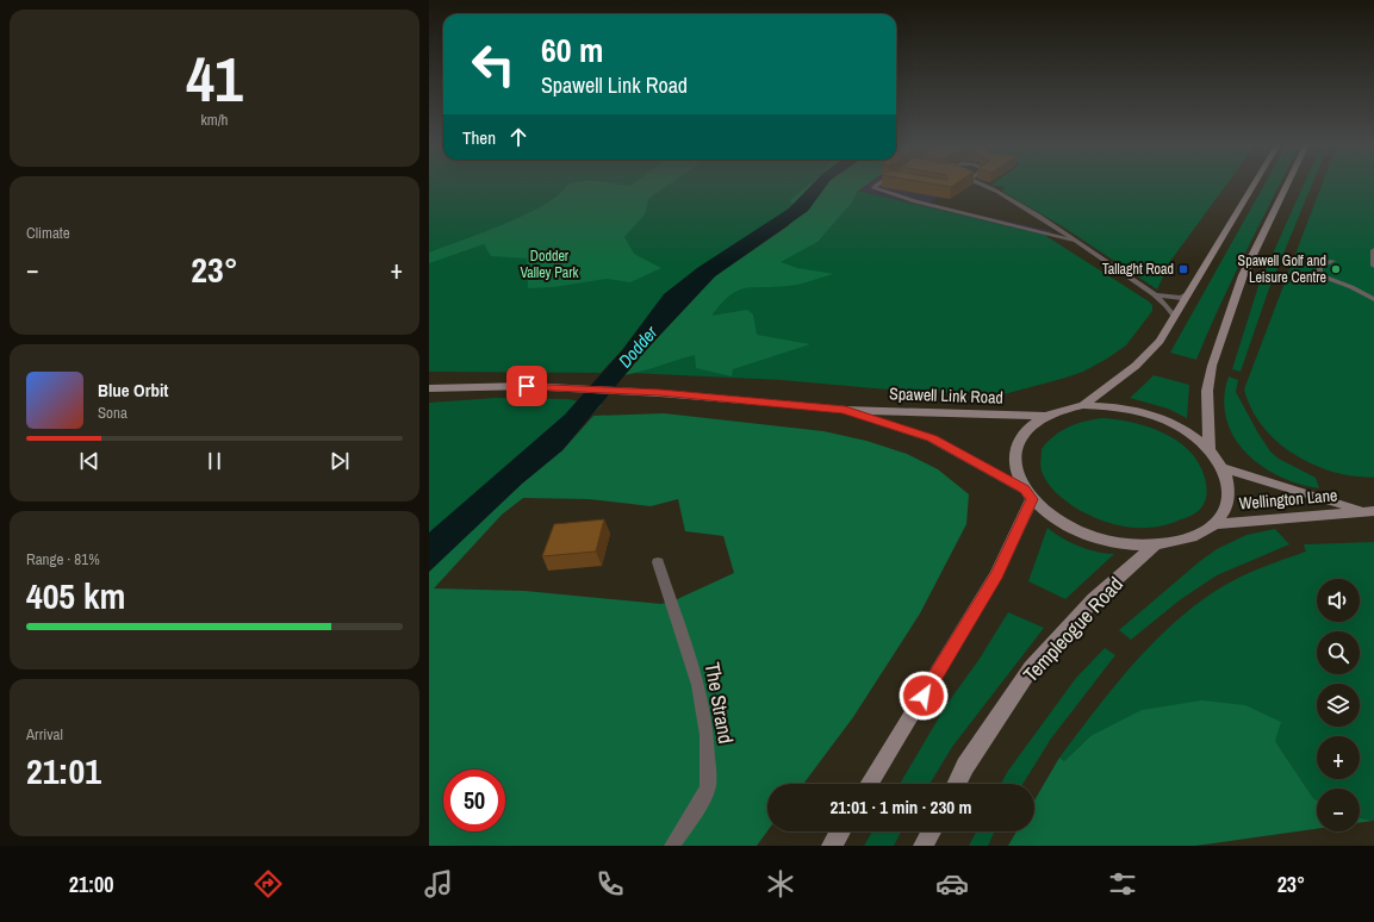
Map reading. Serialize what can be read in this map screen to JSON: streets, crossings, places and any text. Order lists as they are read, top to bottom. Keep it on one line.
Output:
{"streets":{"main road":["Spawell Link Road","Wellington Lane","Templeogue Road"],"lane":["The Strand"]},"crossings":[["Spawell Link Road","Wellington Lane"],["Spawell Link Road","Templeogue Road"]],"water":["Dodder"],"parks":["Dodder Valley Park"],"places":{"transit":["Tallaght Road"],"other":["Spawell Golf and Leisure Centre"]},"page":{"tile":[["41","km/h"],"Climate",["Range · 81%","405 km"],["Arrival","21:01"]],"turn":["60 m","Spawell Link Road"],"then":"Then","heat":["−","23°","+"],"song":["Blue Orbit","Sona"],"map_buttons":["+","−"],"limit":"50","trip":"21:01 · 1 min · 230 m","tabs":["21:00","23°"]}}
